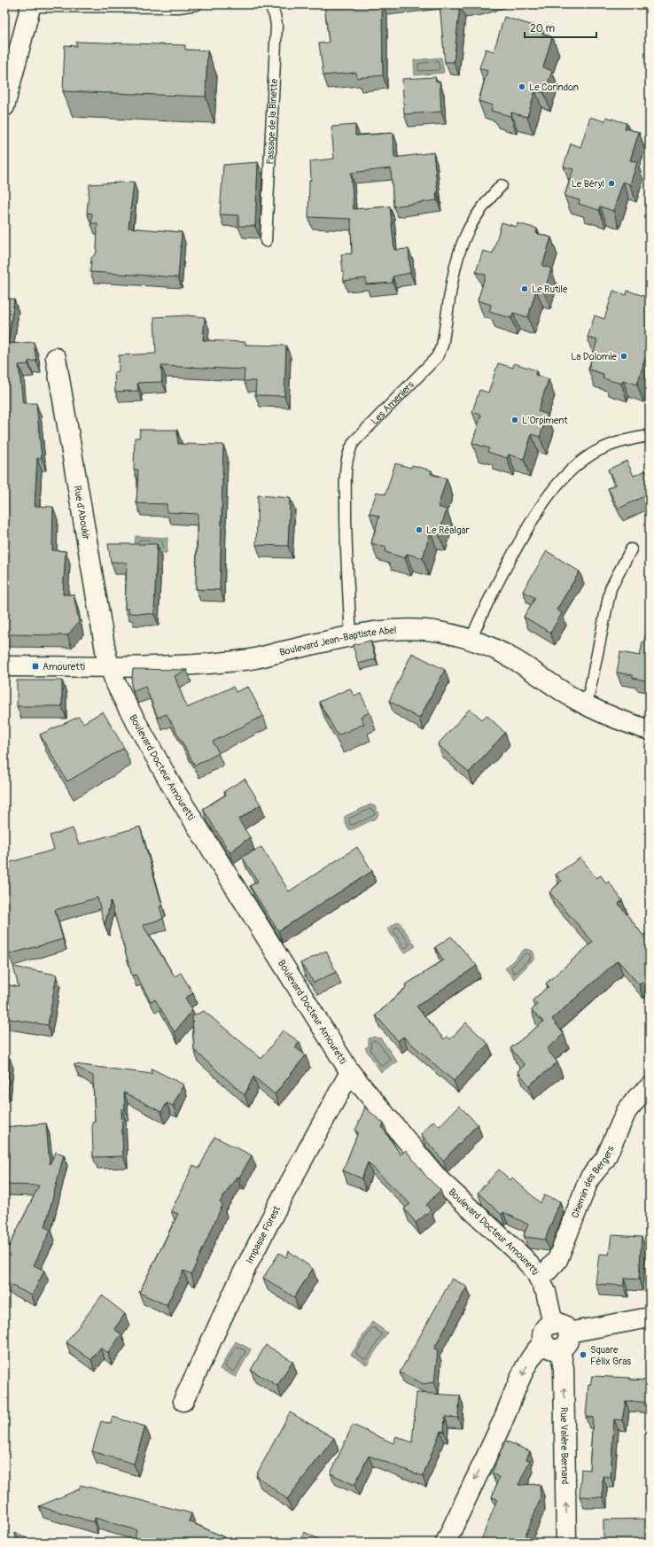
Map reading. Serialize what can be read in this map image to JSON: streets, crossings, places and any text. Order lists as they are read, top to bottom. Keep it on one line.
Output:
{"streets":{"street":["Rue d'Aboukir","Boulevard Jean-Baptiste Abel","Boulevard Docteur Amouretti","Chemin des Bergers","Impasse Forest","Rue Valère Bernard"],"lane":["Passage de la Binette","Les Ameniers"]},"crossings":[["Les Ameniers","Boulevard Jean-Baptiste Abel"],["Rue d'Aboukir","Boulevard Jean-Baptiste Abel"],["Rue d'Aboukir","Boulevard Docteur Amouretti"],["Boulevard Jean-Baptiste Abel","Boulevard Docteur Amouretti"],["Boulevard Docteur Amouretti","Chemin des Bergers"],["Boulevard Docteur Amouretti","Impasse Forest"],["Boulevard Docteur Amouretti","Rue Valère Bernard"]],"one_way":["Rue Valère Bernard"],"places":{"other":["Le Corindon","Le Béryl","Le Rutile","La Dolomie","L'Orpiment","Le Réalgar","Square Félix Gras"],"transit":["Amouretti"]},"scale_bar":"20 m"}
